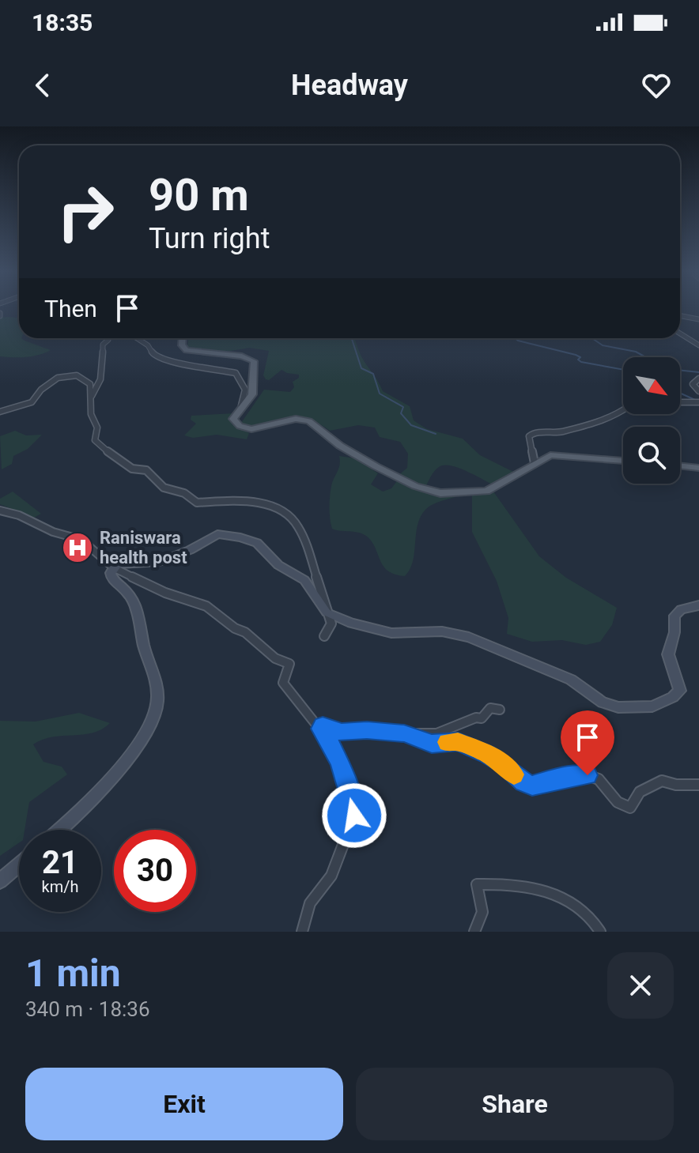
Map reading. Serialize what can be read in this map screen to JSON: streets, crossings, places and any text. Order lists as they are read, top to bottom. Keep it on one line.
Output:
{"places":{"hospital":["Raniswara health post"]},"north":"bottom right","page":{"status":"18:35","header":"Headway","turn":["90 m","Turn right"],"then":"Then","speed":"21 km/h","limit":"30","heading":["1 min","340 m · 18:36"],"buttons":["Exit","Share"]}}
